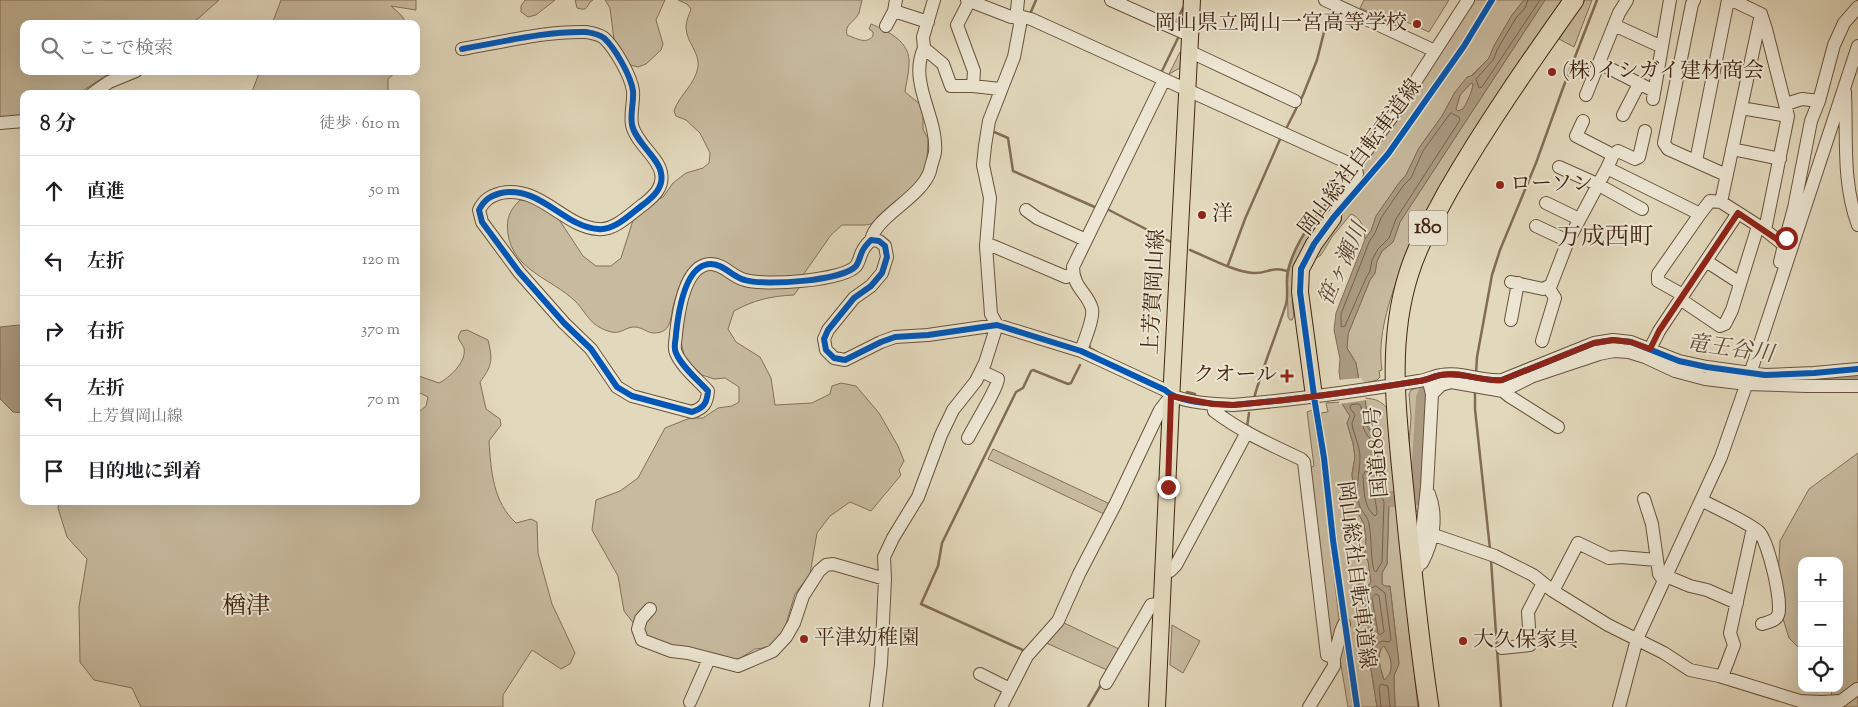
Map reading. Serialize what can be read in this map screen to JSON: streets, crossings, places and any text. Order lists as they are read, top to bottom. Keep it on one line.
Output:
{"streets":{"highway":["180","国道180号"],"main road":["岡山総社自転車道線","上芳賀岡山線"]},"districts":["万成西町","楢津"],"water":["笹ヶ瀬川","竜王谷川"],"places":{"other":["岡山県立岡山一宮高等学校","(株)イシガイ建材商会","ローソン","洋","平津幼稚園","大久保家具"],"health":["クオール"]},"page":{"search":"ここで検索","heading":["8 分","徒歩 · 610 m"],"list":[["直進","50 m"],["左折","120 m"],["右折","370 m"],["左折","上芳賀岡山線","70 m"],"目的地に到着"],"map_buttons":["+","−"]}}
